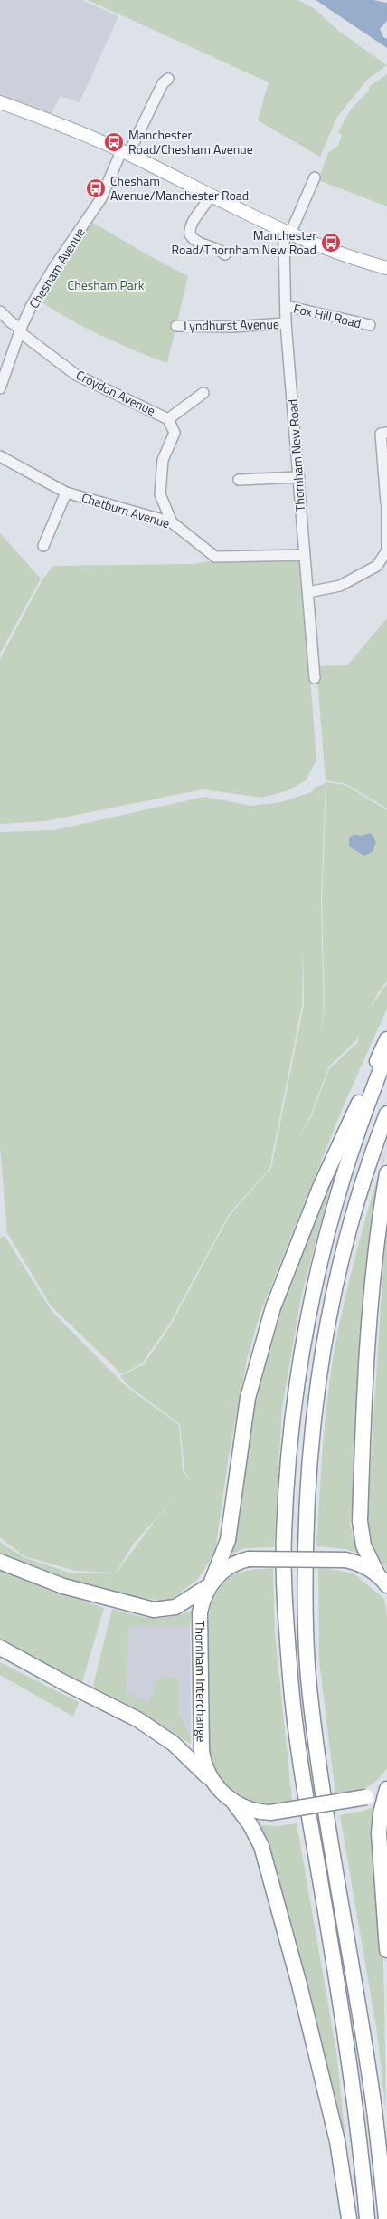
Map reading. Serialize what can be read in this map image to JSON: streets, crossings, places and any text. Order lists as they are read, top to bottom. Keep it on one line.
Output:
{"streets":{"highway":["Thornham Interchange"],"street":["Chesham Avenue","Fox Hill Road","Lyndhurst Avenue","Croydon Avenue","Thornham New Road","Chatburn Avenue"]},"crossings":[["Chesham Avenue","Croydon Avenue"],["Fox Hill Road","Thornham New Road"],["Lyndhurst Avenue","Thornham New Road"],["Croydon Avenue","Chatburn Avenue"],["Thornham New Road","Chatburn Avenue"]],"parks":["Chesham Park"],"places":{"bus stop":["Manchester Road/Chesham Avenue","Chesham Avenue/Manchester Road","Manchester Road/Thornham New Road"]}}
